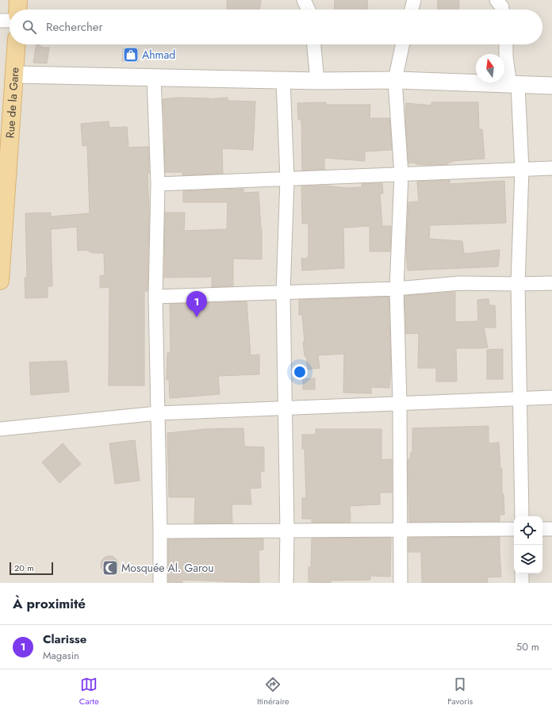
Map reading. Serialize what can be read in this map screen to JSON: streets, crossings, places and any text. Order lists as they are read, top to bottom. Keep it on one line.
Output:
{"streets":{"main road":["Rue de la Gare"]},"places":{"shop":["Ahmad"],"mosque":["Mosquée Al. Garou"]},"scale_bar":"20 m","north":"top","page":{"search":"Rechercher","pins":"1","scale":"20 m","heading":"À proximité","list":[{"mark":"1","name":"Clarisse","note":"Magasin","value":"50 m"}],"nav":["Carte","Itinéraire","Favoris"]}}
